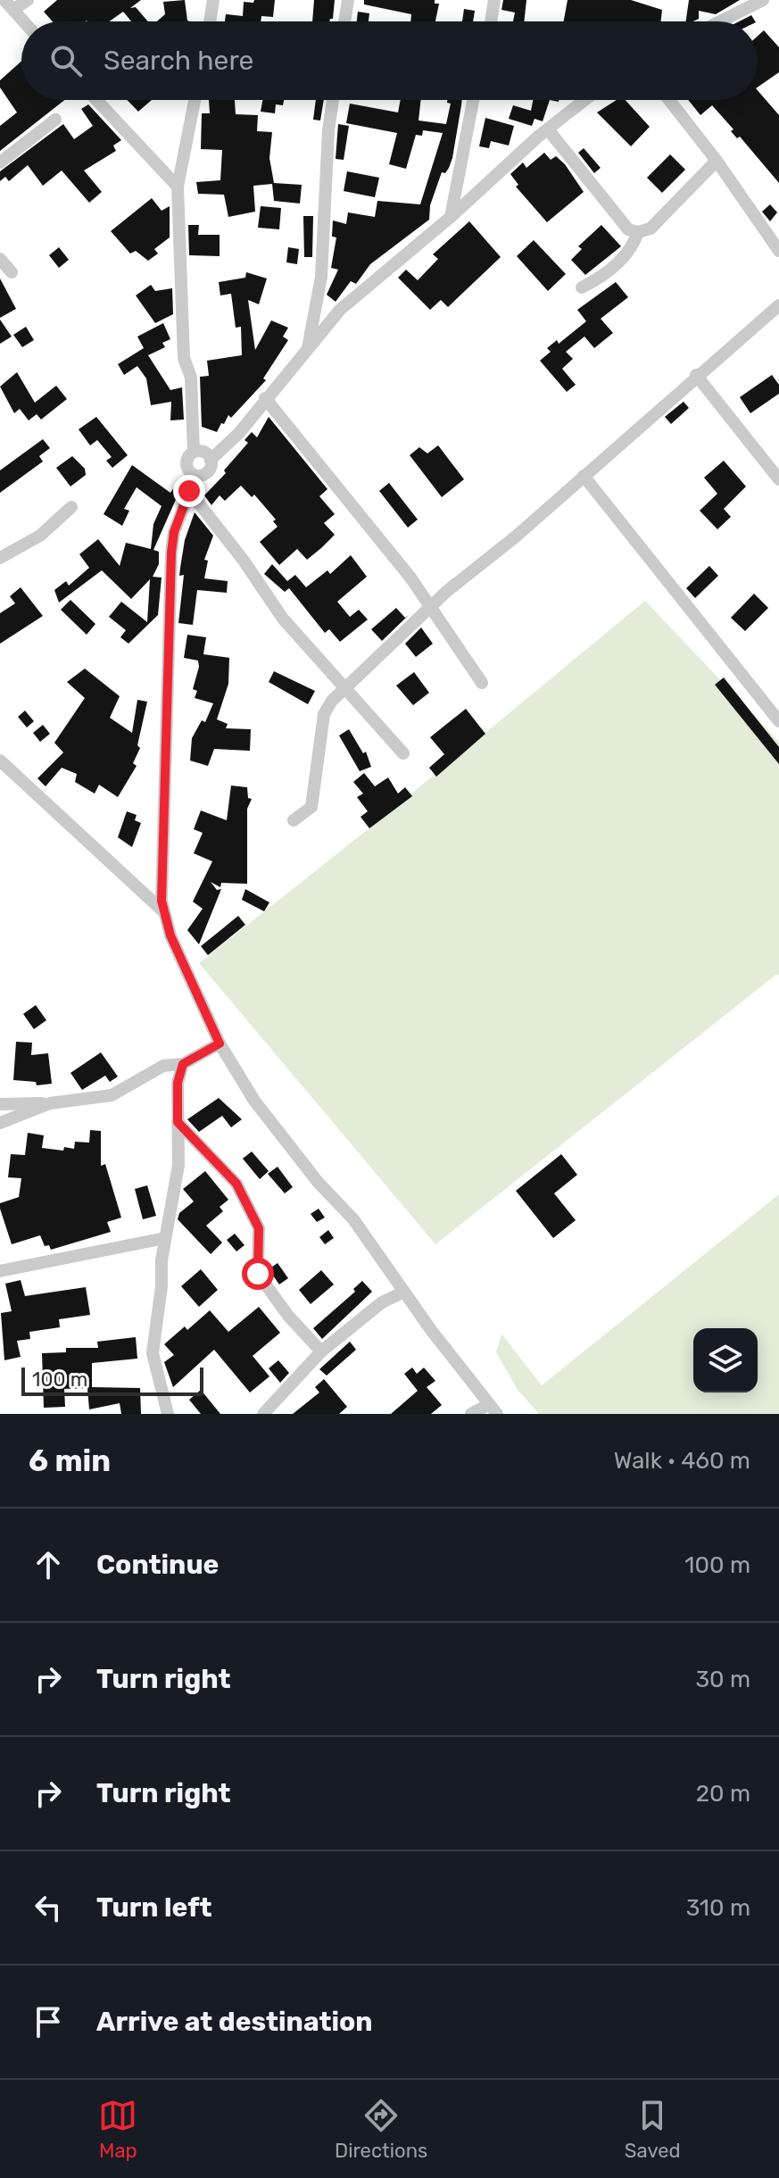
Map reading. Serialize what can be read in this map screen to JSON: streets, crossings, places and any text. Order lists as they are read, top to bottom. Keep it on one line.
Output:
{"scale_bar":"100 m","page":{"search":"Search here","scale":"100 m","heading":["6 min","Walk · 460 m"],"list":[["Continue","100 m"],["Turn right","30 m"],["Turn right","20 m"],["Turn left","310 m"],"Arrive at destination"],"nav":["Map","Directions","Saved"]}}
